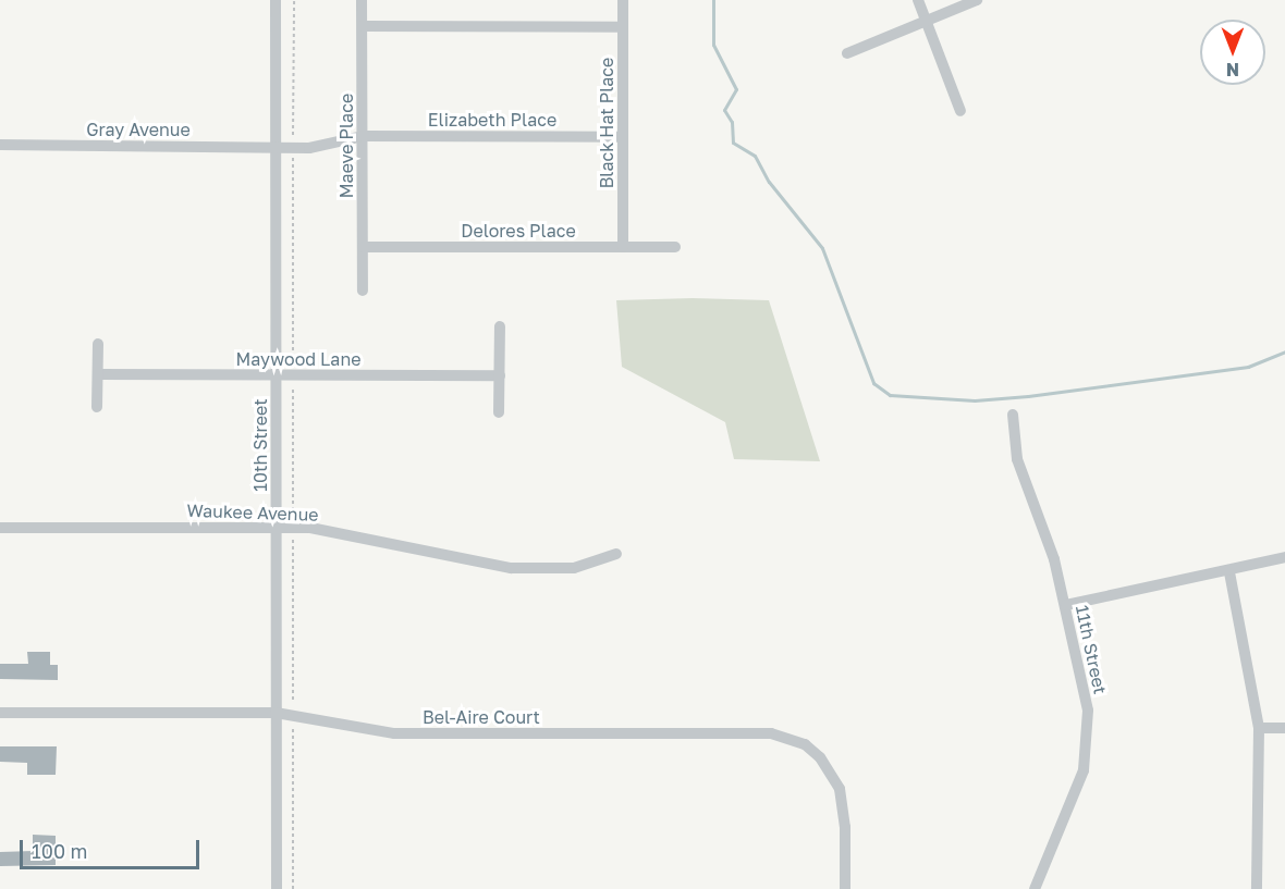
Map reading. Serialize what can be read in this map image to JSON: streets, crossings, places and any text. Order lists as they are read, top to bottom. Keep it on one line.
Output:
{"streets":{"street":["Elizabeth Place","Black Hat Place","Gray Avenue","Maeve Place","Delores Place","Maywood Lane","10th Street","Waukee Avenue","11th Street","Bel-Aire Court"]},"crossings":[["Elizabeth Place","Black Hat Place"],["Elizabeth Place","Gray Avenue"],["Elizabeth Place","Maeve Place"],["Black Hat Place","Delores Place"],["Gray Avenue","10th Street"],["Maeve Place","Delores Place"],["Maywood Lane","10th Street"],["10th Street","Waukee Avenue"],["10th Street","Bel-Aire Court"]],"scale_bar":"100 m","north":"bottom"}
